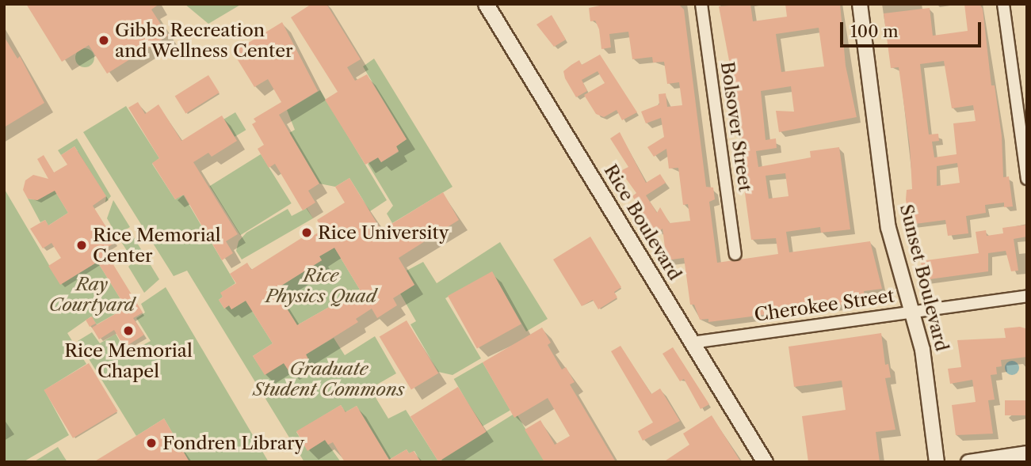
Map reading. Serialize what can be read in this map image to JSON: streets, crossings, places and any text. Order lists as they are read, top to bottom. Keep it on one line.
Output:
{"streets":{"main road":["Rice Boulevard"],"street":["Bolsover Street","Sunset Boulevard","Cherokee Street"]},"crossings":[["Rice Boulevard","Cherokee Street"],["Sunset Boulevard","Cherokee Street"]],"parks":["Rice Physics Quad","Ray Courtyard","Graduate Student Commons"],"places":["Gibbs Recreation and Wellness Center","Rice University","Rice Memorial Center","Rice Memorial Chapel","Fondren Library"],"scale_bar":"100 m"}
